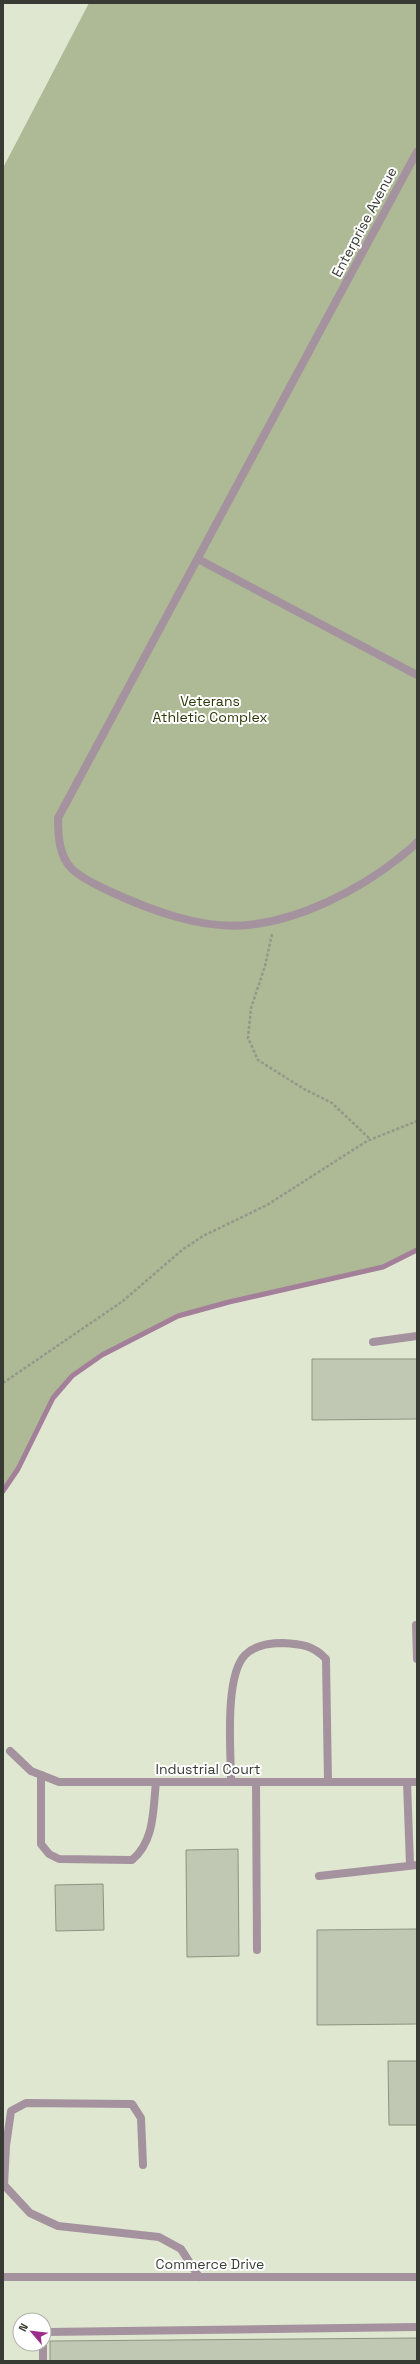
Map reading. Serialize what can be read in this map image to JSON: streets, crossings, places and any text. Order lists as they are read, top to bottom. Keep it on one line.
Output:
{"streets":{"street":["Enterprise Avenue","Industrial Court","Commerce Drive"]},"parks":["Veterans Athletic Complex"],"north":"top left"}
